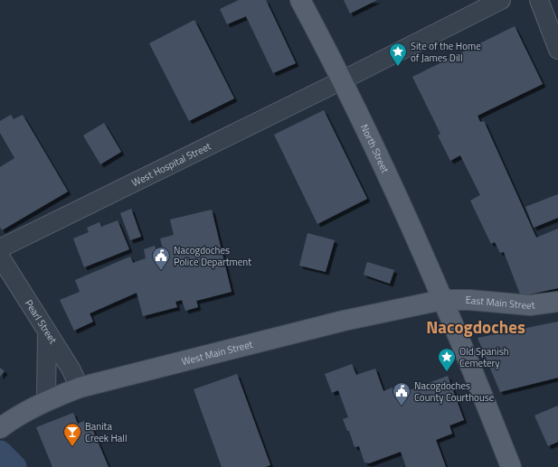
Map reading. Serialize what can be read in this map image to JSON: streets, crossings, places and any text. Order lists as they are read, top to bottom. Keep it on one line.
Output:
{"streets":{"main road":["North Street","East Main Street","West Main Street"],"street":["West Hospital Street","Pearl Street"]},"crossings":[["North Street","West Hospital Street"],["North Street","East Main Street"],["North Street","West Main Street"],["East Main Street","West Main Street"],["Pearl Street","West Main Street"]],"districts":["Nacogdoches"],"places":{"place":["Site of the Home of James Dill","Old Spanish Cemetery"],"public building":["Nacogdoches Police Department","Nacogdoches County Courthouse"],"bar":["Banita Creek Hall"]}}
